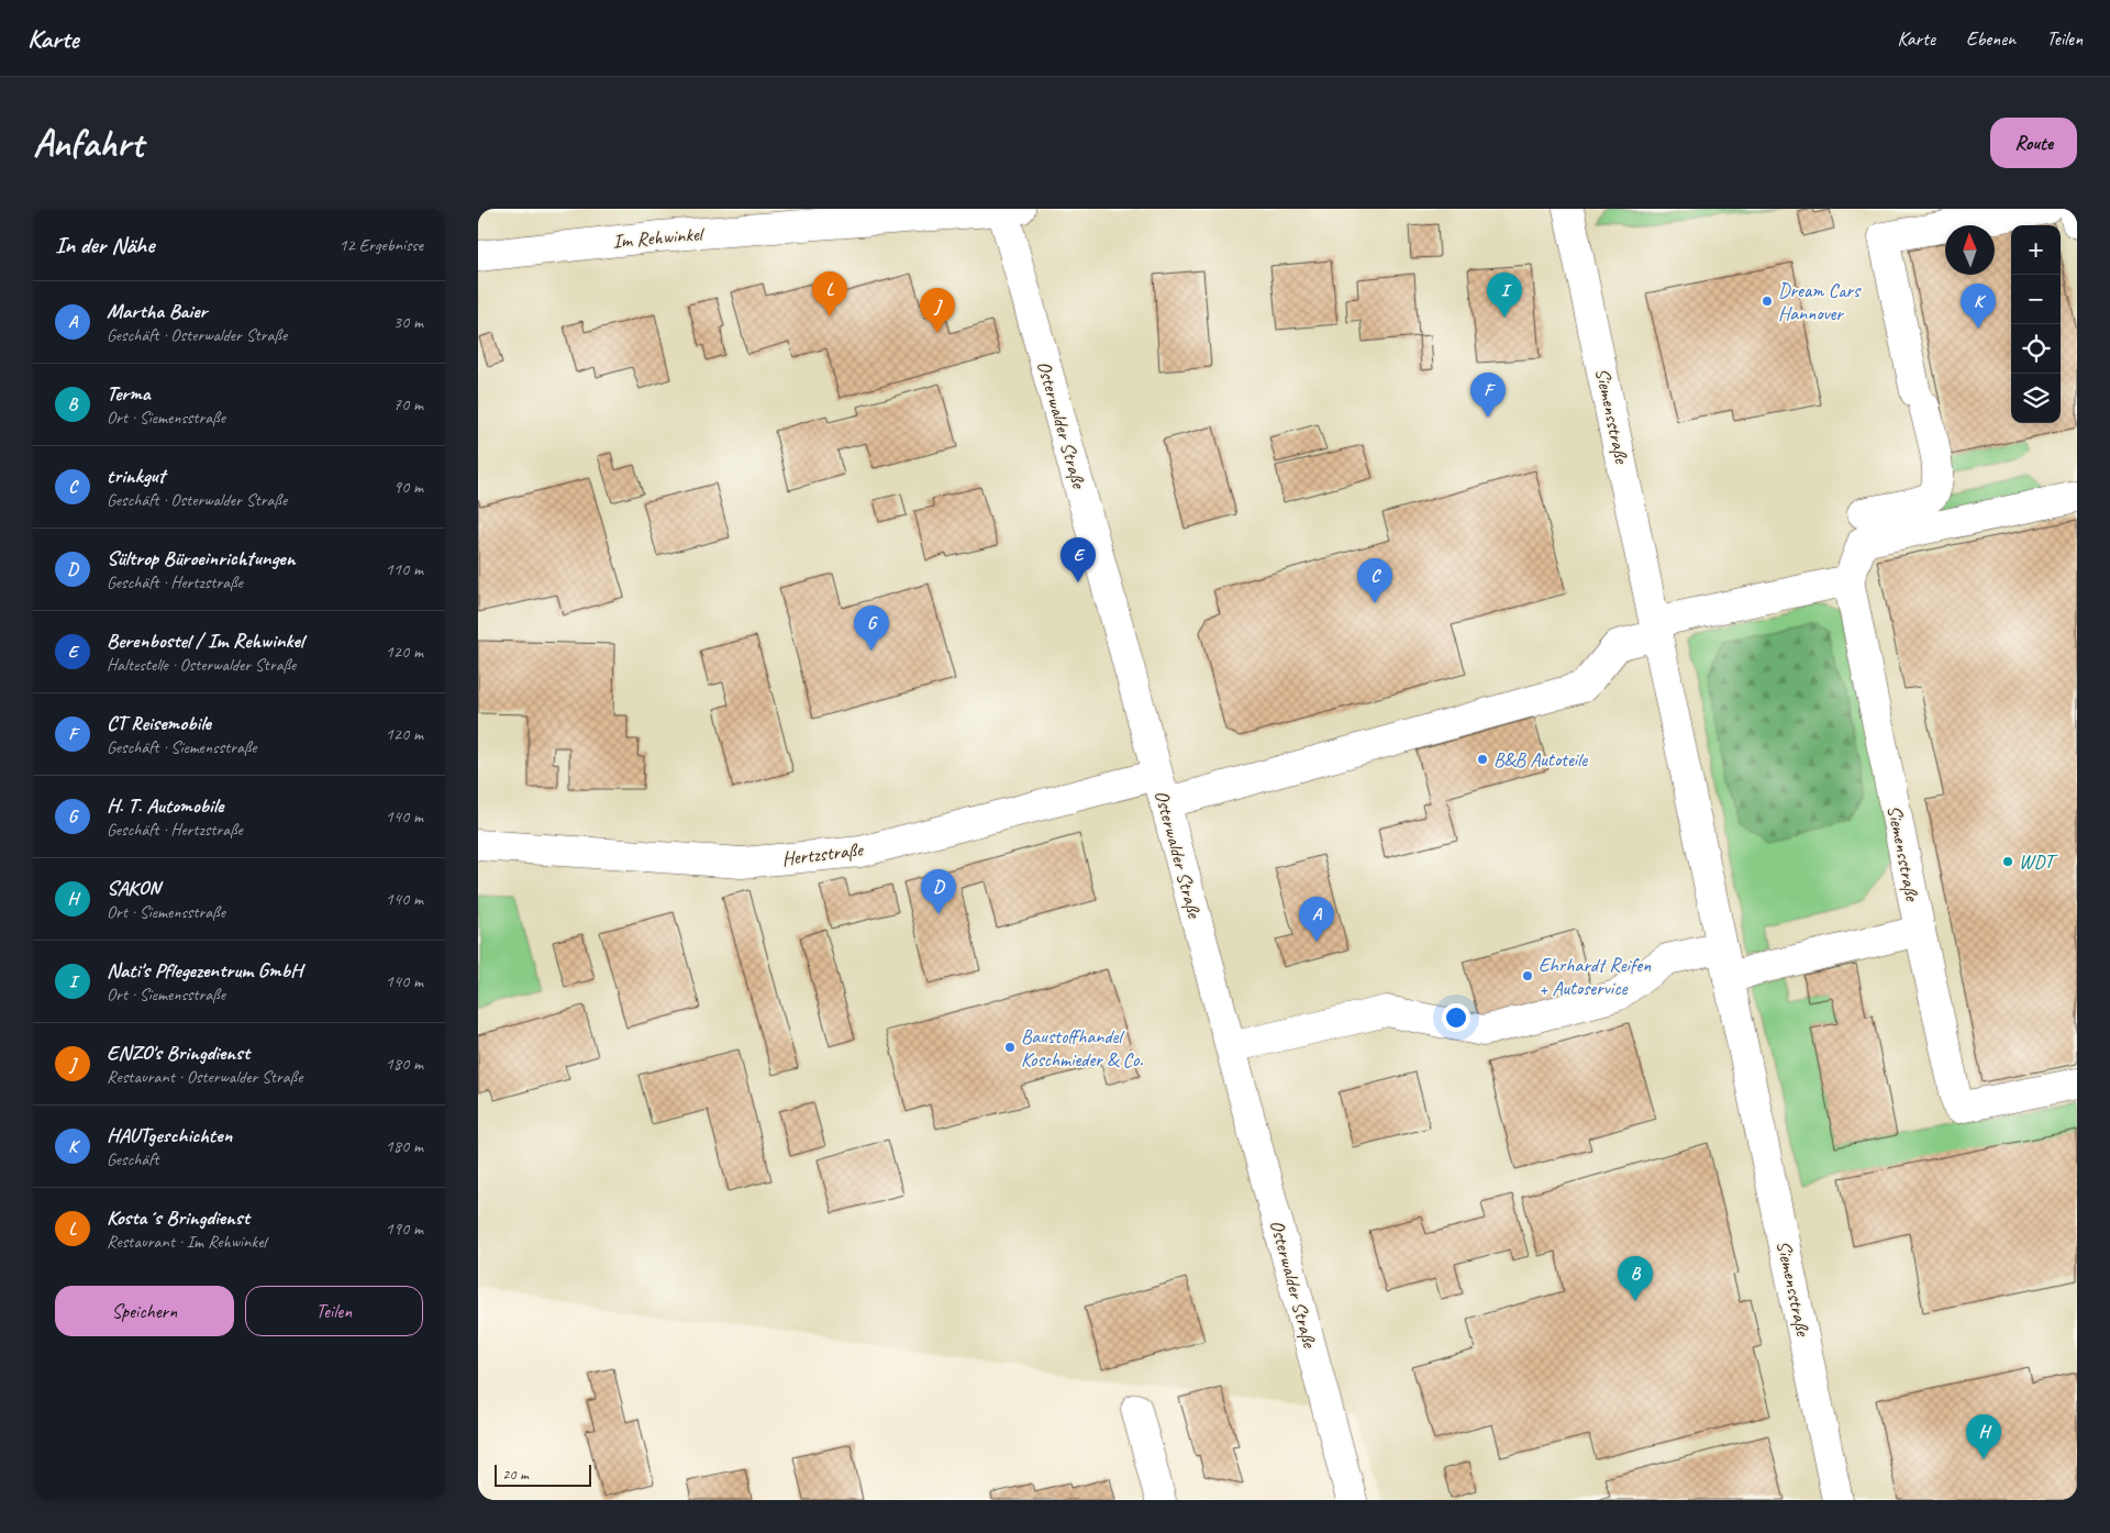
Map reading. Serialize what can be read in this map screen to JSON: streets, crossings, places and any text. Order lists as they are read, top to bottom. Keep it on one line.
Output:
{"streets":{"street":["Im Rehwinkel","Siemensstraße","Osterwalder Straße","Hertzstraße"]},"crossings":[["Im Rehwinkel","Osterwalder Straße"],["Osterwalder Straße","Hertzstraße"]],"places":["Dream Cars Hannover","B&B Autoteile","WDT","Ehrhardt Reifen + Autoservice","Baustoffhandel Koschmieder & Co."],"scale_bar":"20 m","north":"top","page":{"header":"Karte","nav":["Karte","Ebenen","Teilen"],"buttons":["Route",["Speichern","Teilen"]],"title":"Anfahrt","heading":["In der Nähe","12 Ergebnisse"],"map_buttons":["+","−"],"pins":["L","I","K","J","F","E","C","G","D","A","B","H"],"list":[{"mark":"A","name":"Martha Baier","note":"Geschäft · Osterwalder Straße","value":"30 m"},{"mark":"B","name":"Terma","note":"Ort · Siemensstraße","value":"70 m"},{"mark":"C","name":"trinkgut","note":"Geschäft · Osterwalder Straße","value":"90 m"},{"mark":"D","name":"Sültrop Büroeinrichtungen","note":"Geschäft · Hertzstraße","value":"110 m"},{"mark":"E","name":"Berenbostel / Im Rehwinkel","note":"Haltestelle · Osterwalder Straße","value":"120 m"},{"mark":"F","name":"CT Reisemobile","note":"Geschäft · Siemensstraße","value":"120 m"},{"mark":"G","name":"H. T. Automobile","note":"Geschäft · Hertzstraße","value":"140 m"},{"mark":"H","name":"SAKON","note":"Ort · Siemensstraße","value":"140 m"},{"mark":"I","name":"Nati's Pflegezentrum GmbH","note":"Ort · Siemensstraße","value":"140 m"},{"mark":"J","name":"ENZO's Bringdienst","note":"Restaurant · Osterwalder Straße","value":"180 m"},{"mark":"K","name":"HAUTgeschichten","note":"Geschäft","value":"180 m"},{"mark":"L","name":"Kosta´s Bringdienst","note":"Restaurant · Im Rehwinkel","value":"190 m"}],"scale":"20 m"}}
